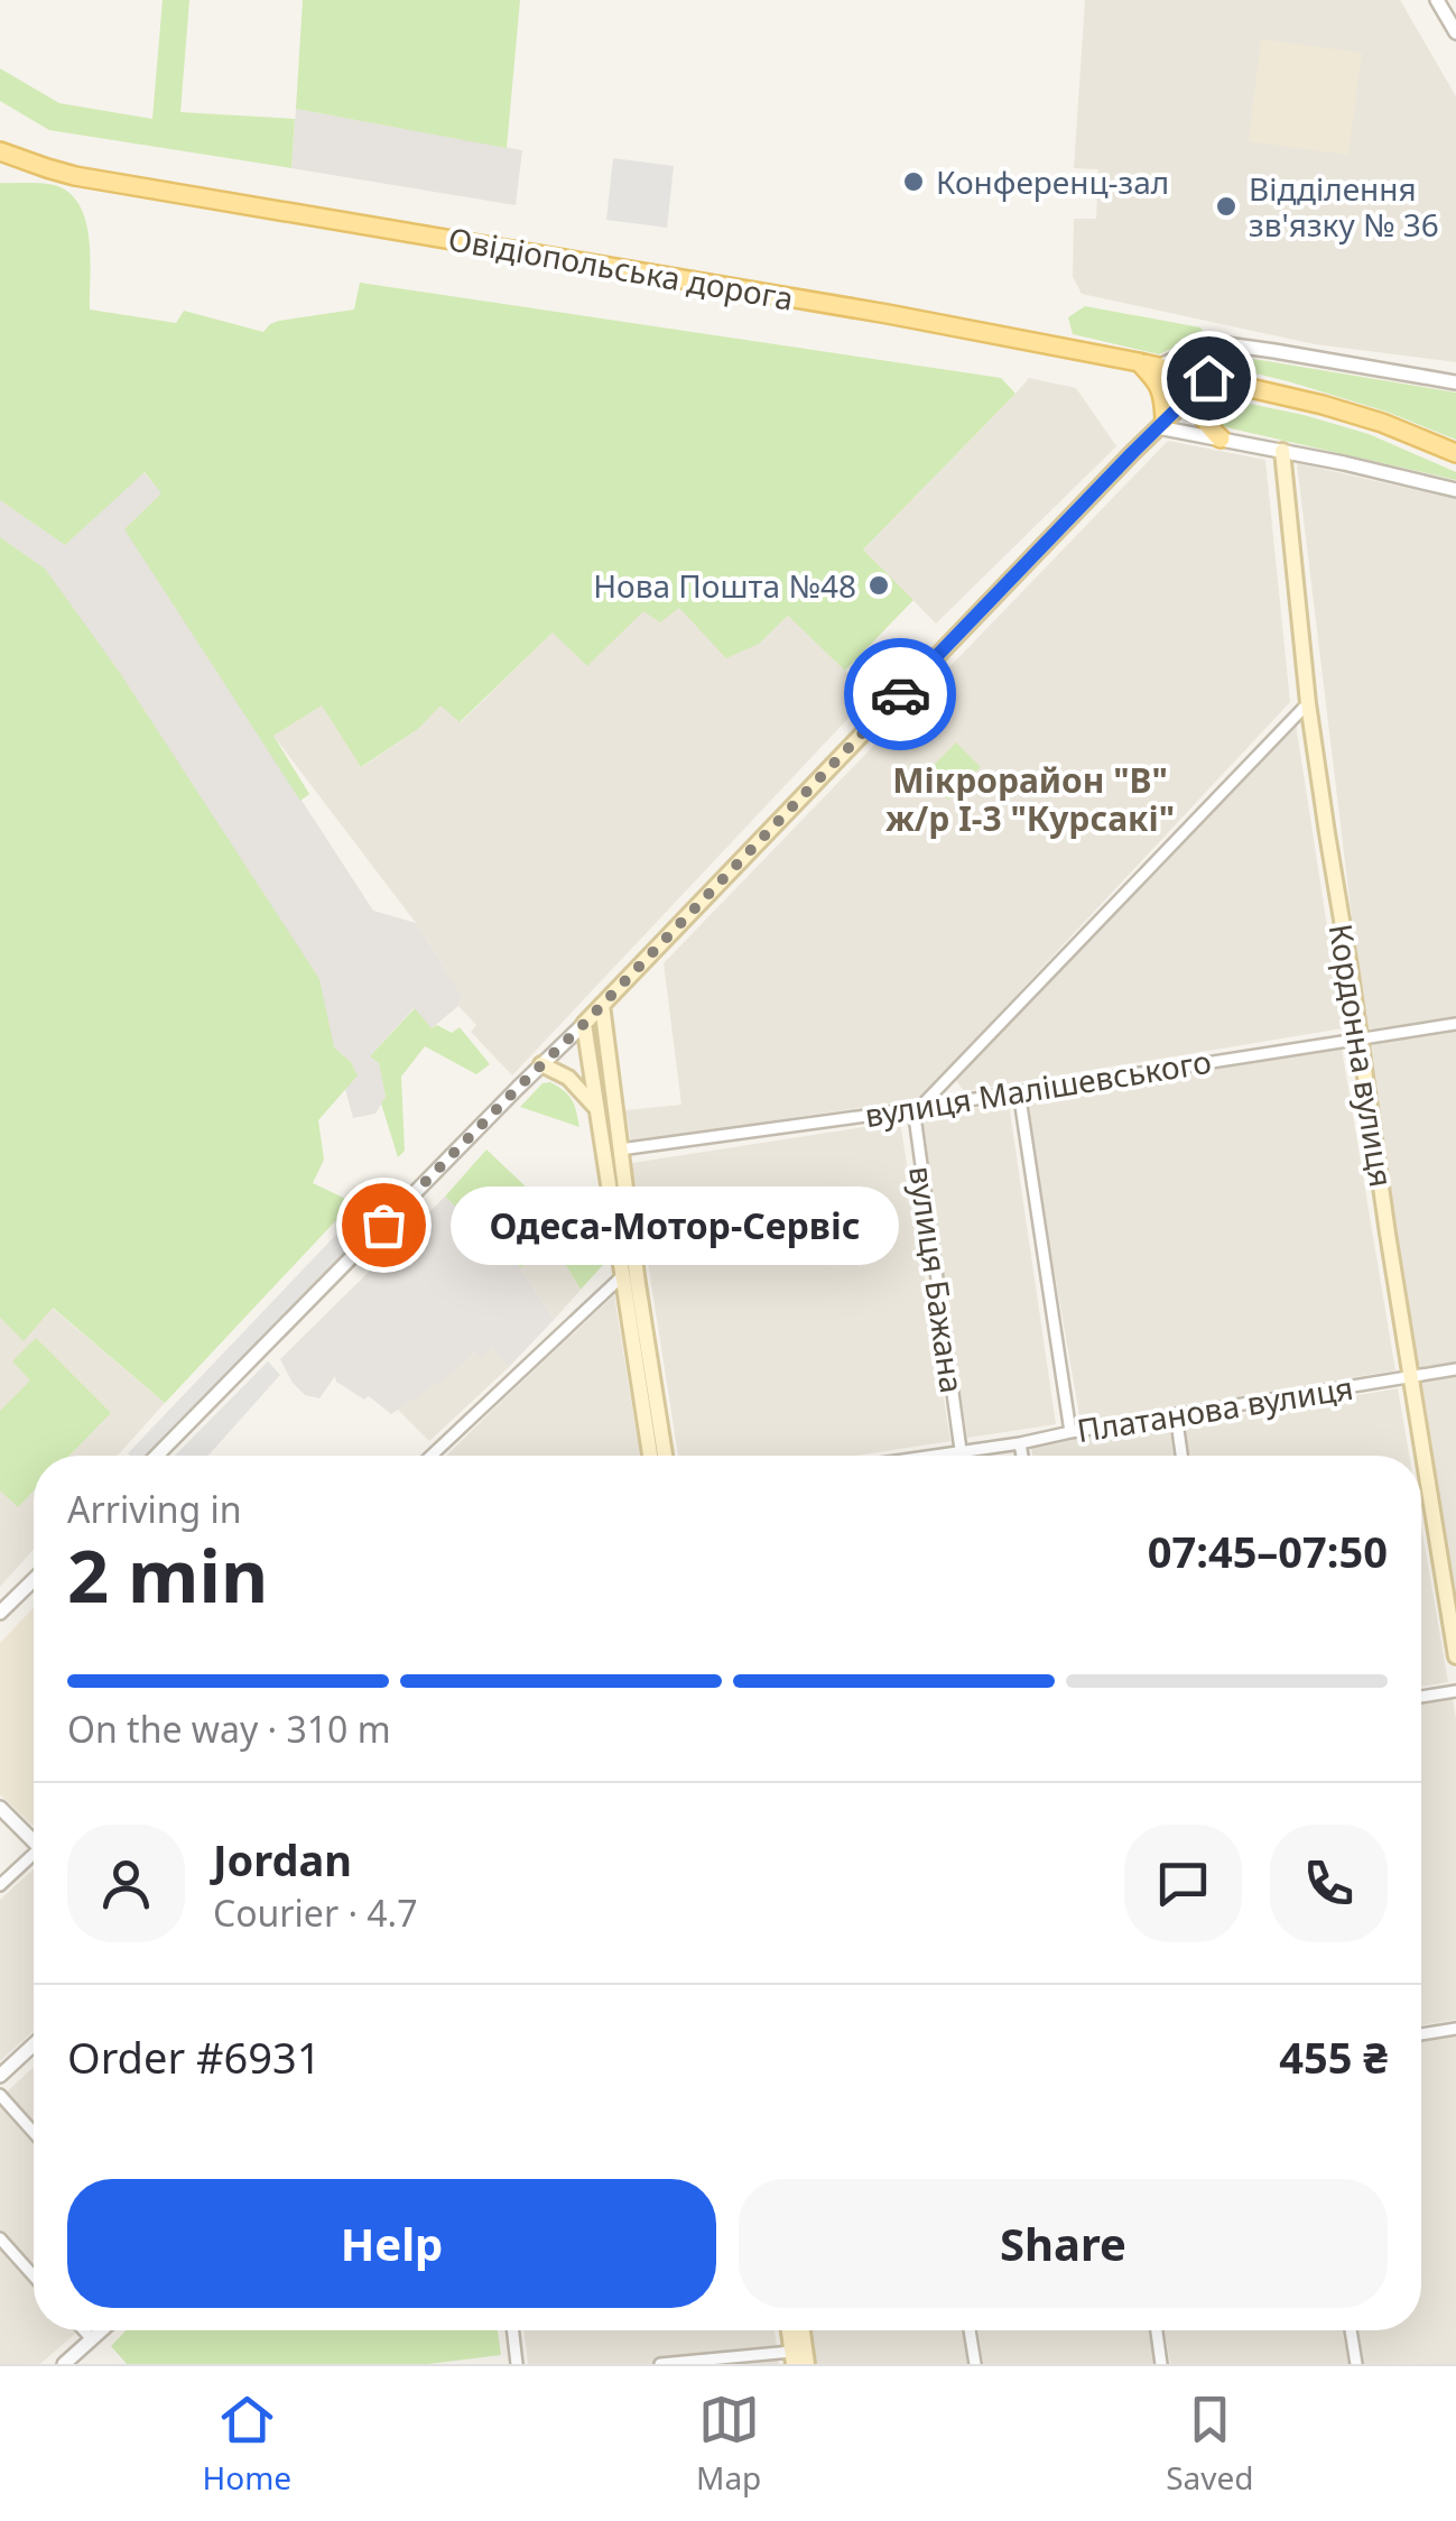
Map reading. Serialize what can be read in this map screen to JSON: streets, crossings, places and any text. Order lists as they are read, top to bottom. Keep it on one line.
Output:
{"streets":{"main road":["Овідіопольська дорога","Кордонна вулиця"],"street":["вулиця Малішевського","вулиця Бажана","Платанова вулиця"]},"crossings":[["Кордонна вулиця","вулиця Малішевського"],["Кордонна вулиця","Платанова вулиця"],["вулиця Малішевського","вулиця Бажана"],["вулиця Бажана","Платанова вулиця"]],"districts":["Мікрорайон \"В\" ж/р I-3 \"Курсакі\""],"places":["Конференц-зал","Відділення зв'язку № 36","Нова Пошта №48","Одеса-Мотор-Сервіс"],"page":{"bubble":"Одеса-Мотор-Сервіс","heading":["2 min","Arriving in","07:45–07:50"],"panel":["Jordan","Courier · 4.7","Order #6931","455 ₴"],"bar":"On the way · 310 m","buttons":["Help","Share"],"tabs":["Home","Map","Saved"]}}
